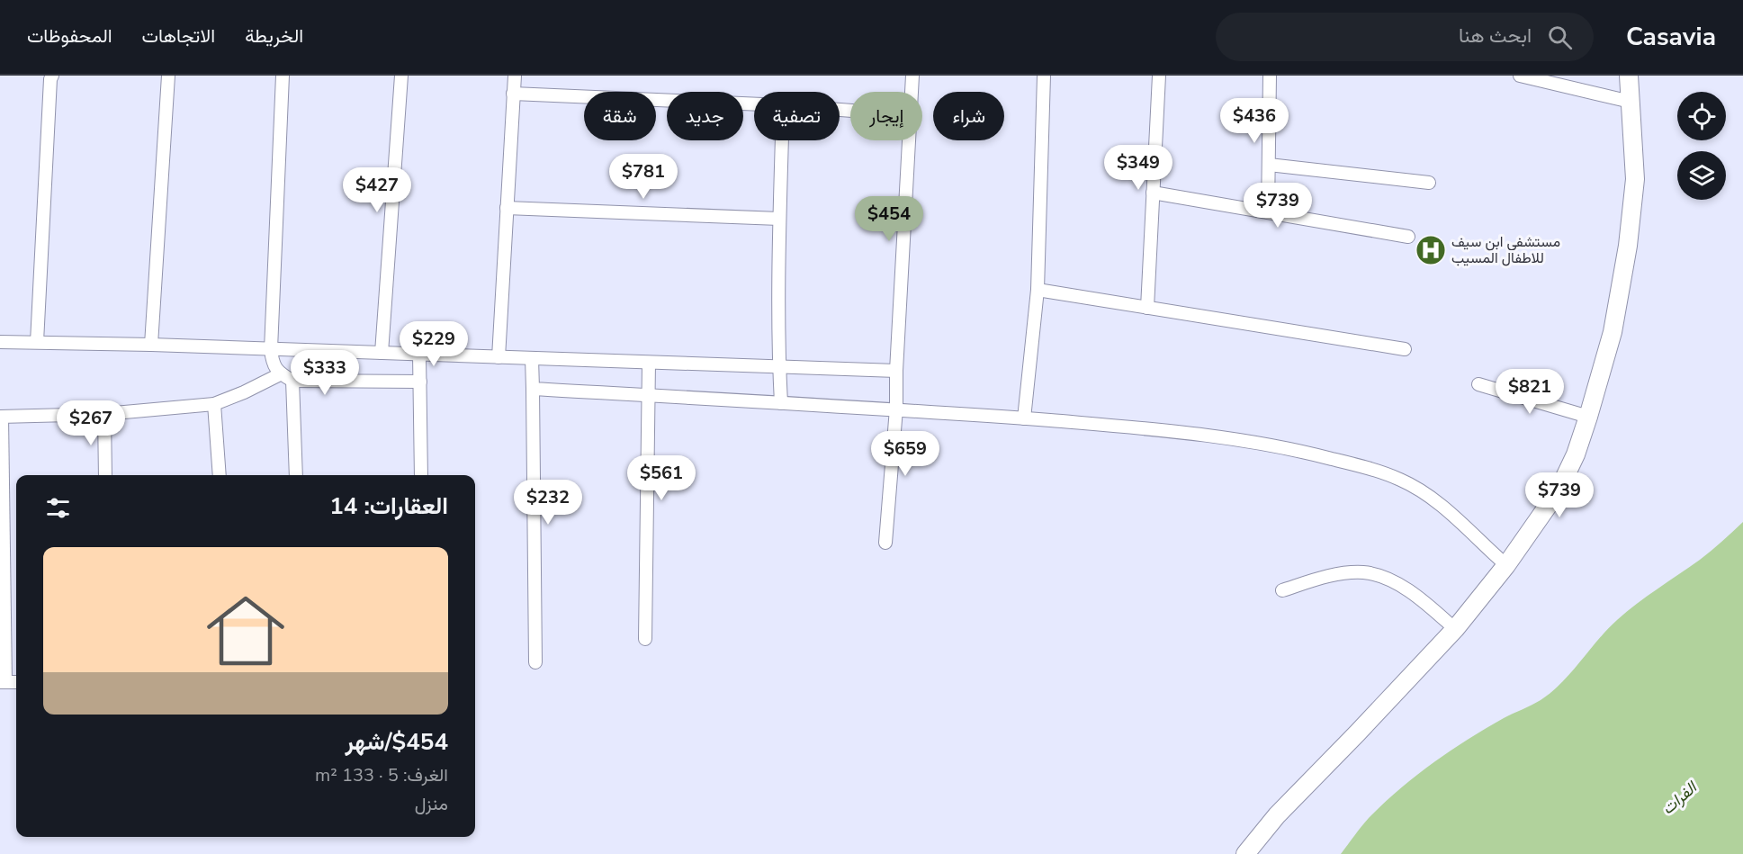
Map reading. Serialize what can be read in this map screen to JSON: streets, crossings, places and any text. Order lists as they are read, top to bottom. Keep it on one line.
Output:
{"water":["الفرات"],"places":{"hospital":["مستشفى ابن سيف للاطفال المسيب"]},"page":{"header":"Casavia","search":"ابحث هنا","nav":["الخريطة","الاتجاهات","المحفوظات"],"chip":["شراء","إيجار","تصفية","جديد","شقة"],"price":["$436","$349","$781","$427","$739","$454","$229","$333","$821","$267","$659","$561","$739","$232"],"heading":"العقارات: 14","list":[{"name":"$454/شهر","note":"الغرف: 5 · 133 m² · منزل"}]}}
